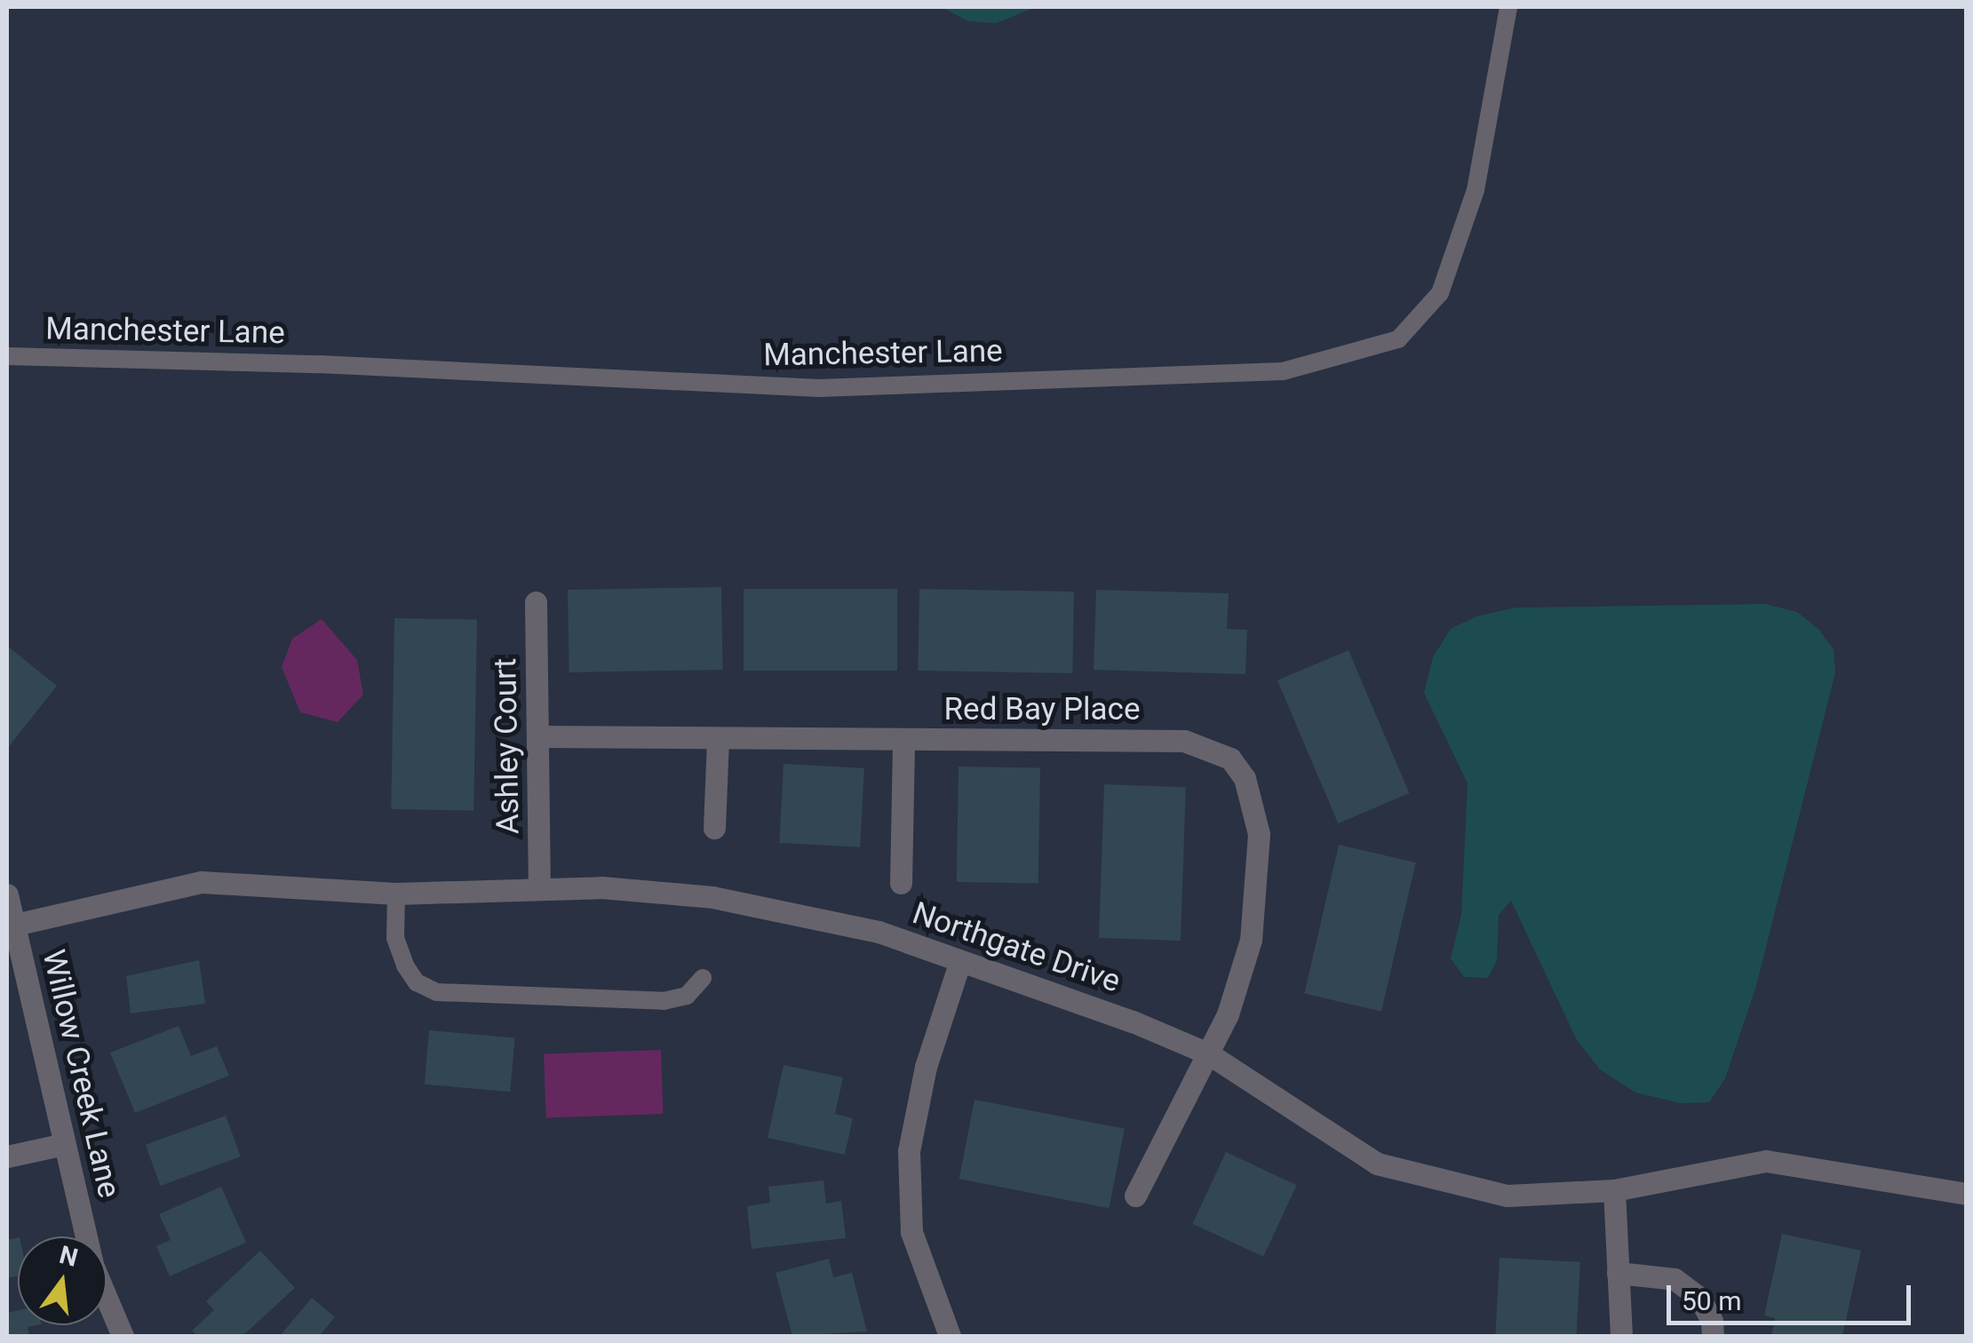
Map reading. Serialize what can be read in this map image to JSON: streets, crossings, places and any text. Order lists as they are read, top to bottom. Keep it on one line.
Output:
{"streets":{"street":["Red Bay Place","Ashley Court","Northgate Drive","Willow Creek Lane"],"lane":["Manchester Lane"]},"crossings":[["Red Bay Place","Ashley Court"],["Red Bay Place","Northgate Drive"],["Ashley Court","Northgate Drive"],["Northgate Drive","Willow Creek Lane"]],"scale_bar":"50 m","north":"top"}
